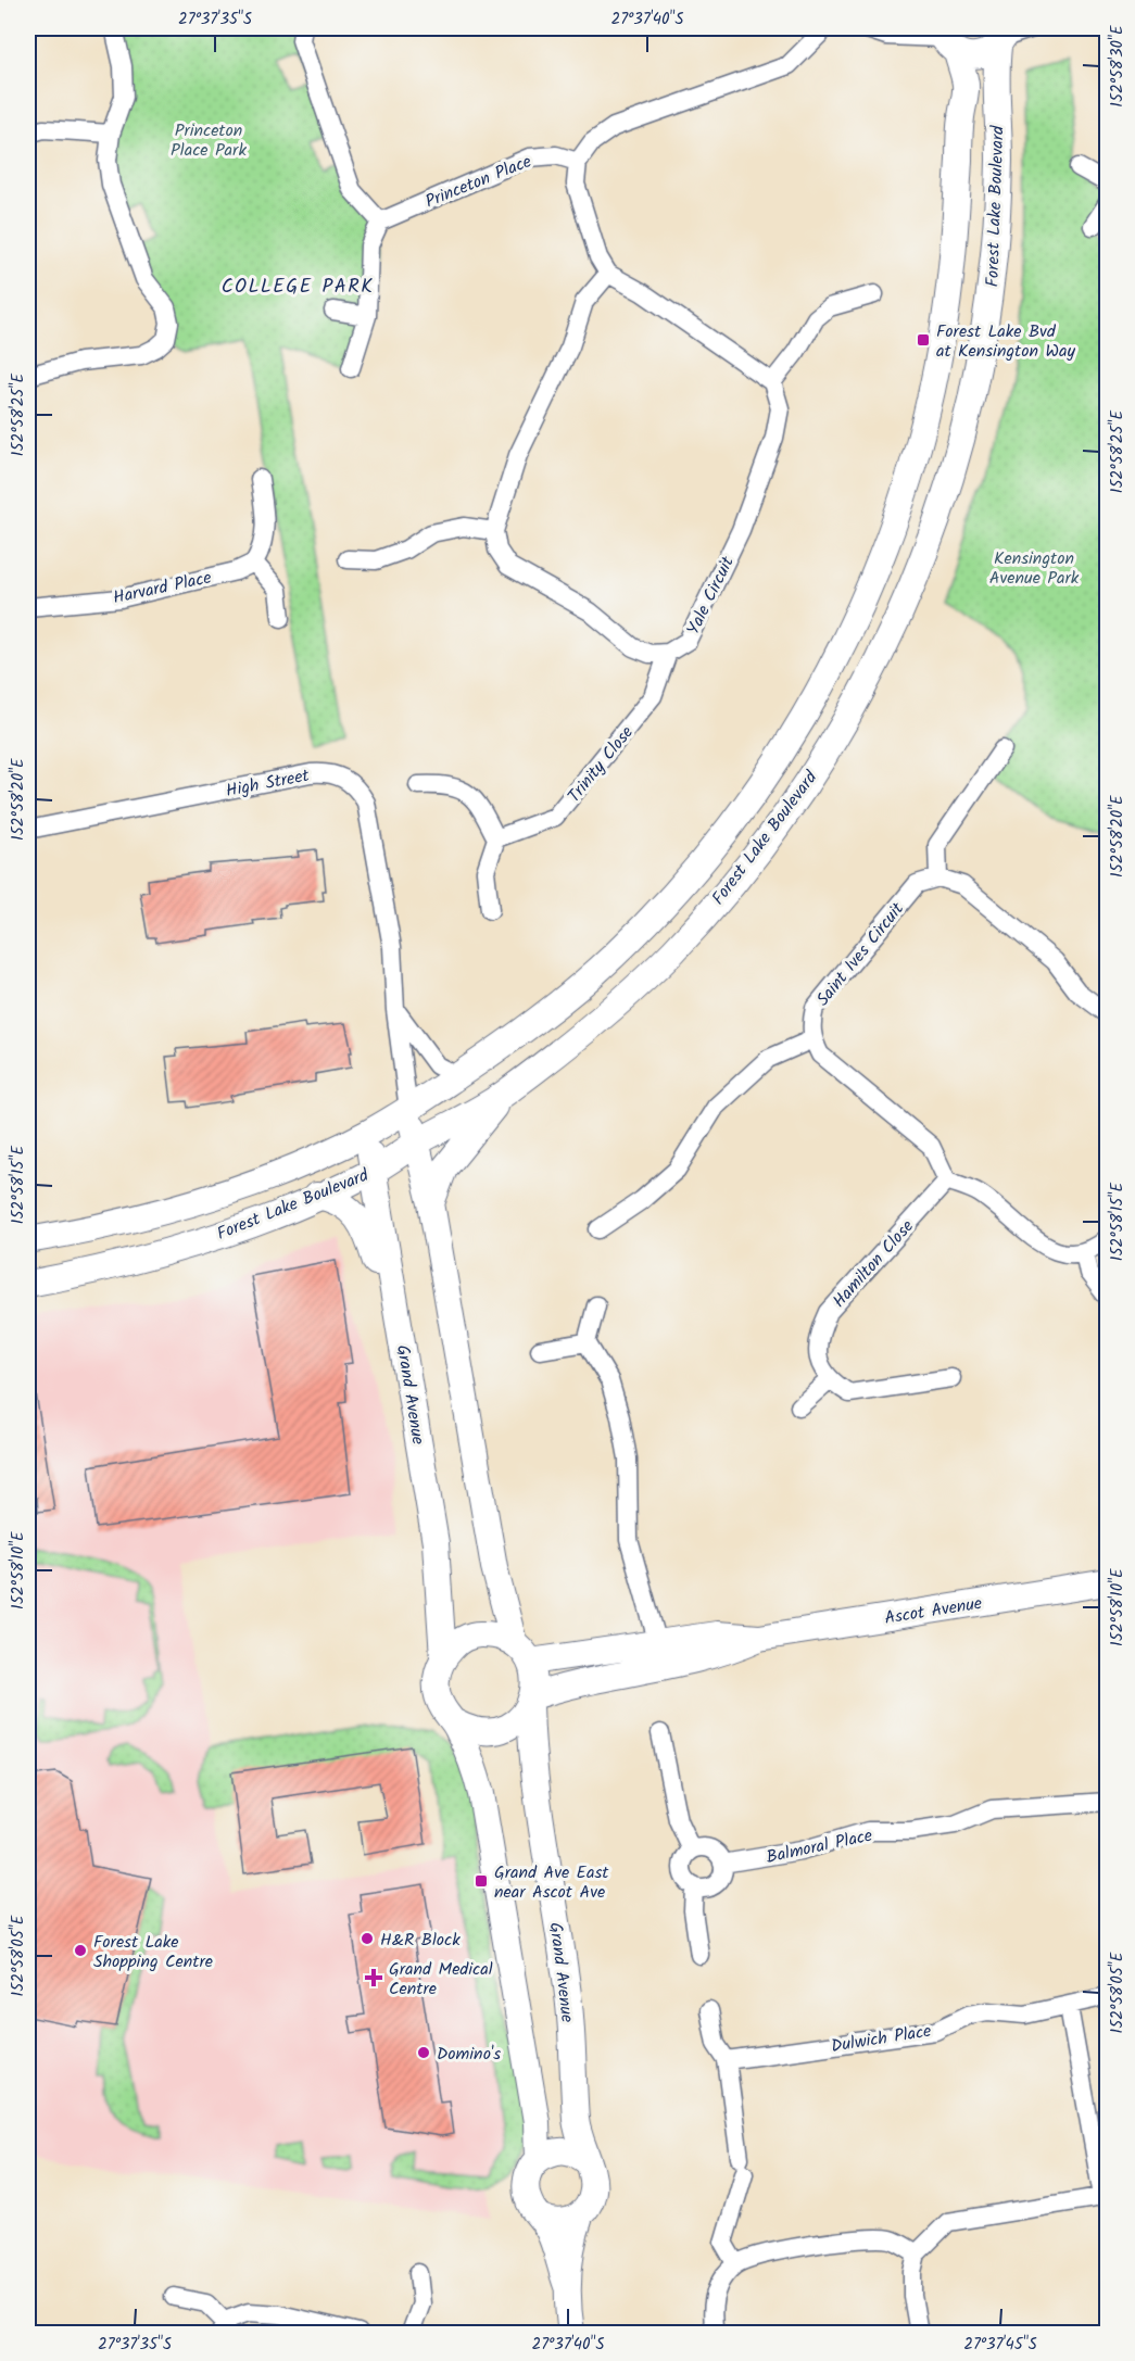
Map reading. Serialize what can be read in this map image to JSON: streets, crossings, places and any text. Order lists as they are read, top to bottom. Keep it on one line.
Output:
{"streets":{"street":["Princeton Place","Forest Lake Boulevard","Harvard Place","Yale Circuit","Trinity Close","High Street","Saint Ives Circuit","Hamilton Close","Grand Avenue","Ascot Avenue","Balmoral Place","Dulwich Place"]},"crossings":[["Forest Lake Boulevard","High Street"],["Forest Lake Boulevard","Grand Avenue"],["Yale Circuit","Trinity Close"],["High Street","Grand Avenue"],["Grand Avenue","Ascot Avenue"]],"districts":["COLLEGE PARK"],"parks":["Princeton Place Park","Kensington Avenue Park"],"places":{"transit":["Forest Lake Bvd at Kensington Way","Grand Ave East near Ascot Ave"],"other":["H&R Block","Forest Lake Shopping Centre","Domino's"],"health":["Grand Medical Centre"]},"coordinates":["27°37'35\"S","27°37'40\"S","152°58'30\"E","152°58'25\"E","152°58'20\"E","152°58'15\"E","152°58'10\"E","152°58'05\"E","27°37'45\"S"]}
